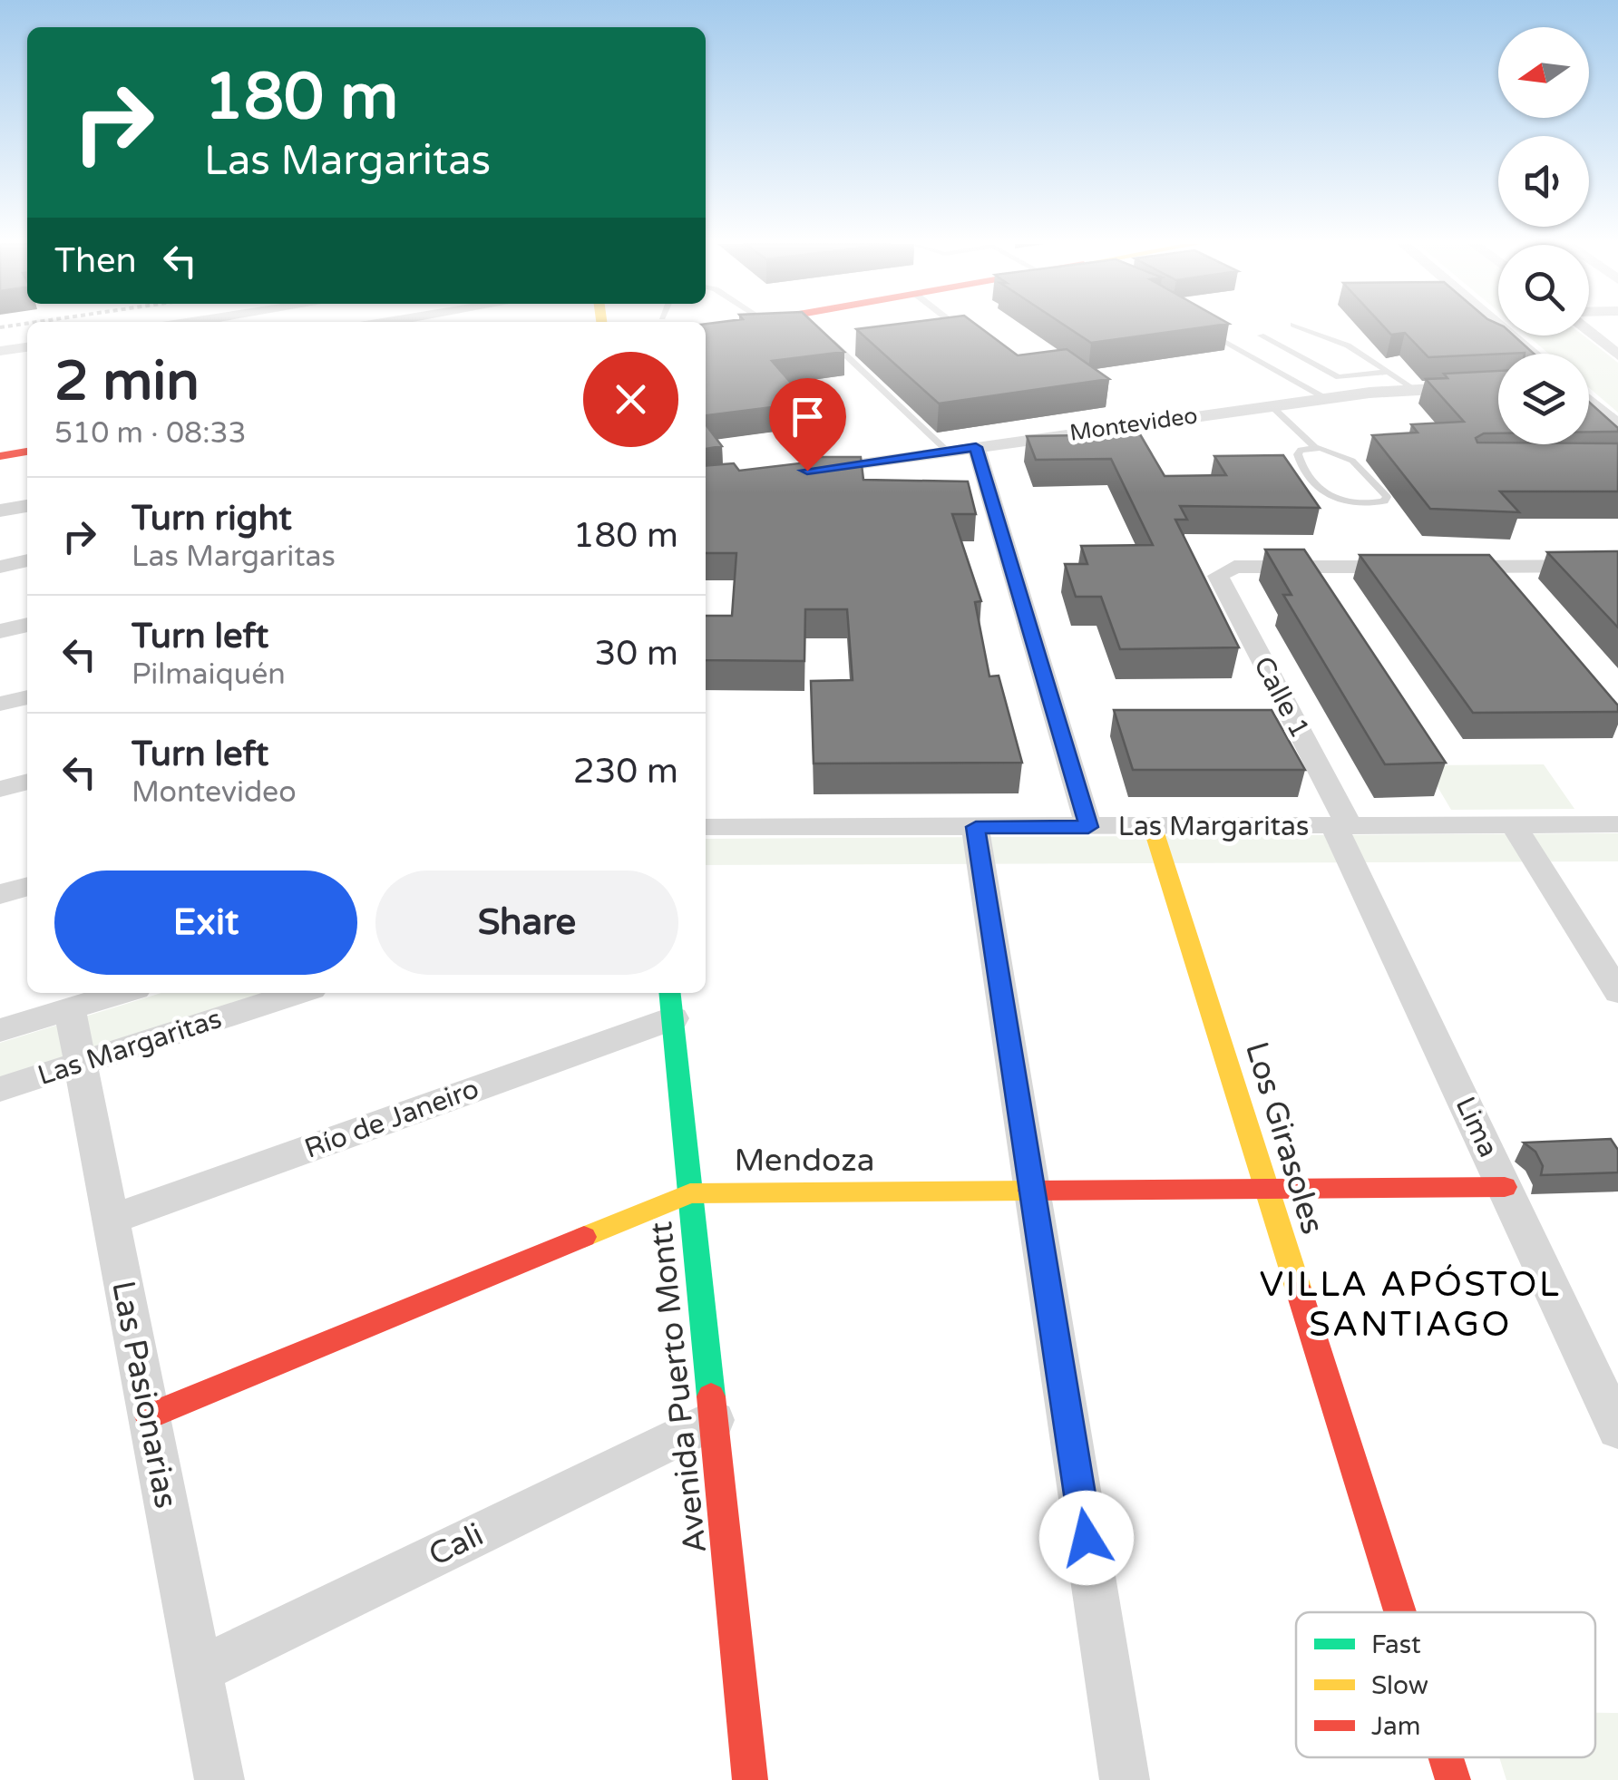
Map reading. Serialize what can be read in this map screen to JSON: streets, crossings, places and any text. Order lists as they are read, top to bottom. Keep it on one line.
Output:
{"streets":{"street":["Montevideo","Calle 1","Las Margaritas","Río de Janeiro","Lima","Los Girasoles","Mendoza","Avenida Puerto Montt","Las Pasionarias","Cali"]},"crossings":[["Calle 1","Las Margaritas"],["Calle 1","Lima"],["Las Margaritas","Lima"],["Las Margaritas","Los Girasoles"],["Las Margaritas","Las Pasionarias"],["Río de Janeiro","Avenida Puerto Montt"],["Río de Janeiro","Las Pasionarias"],["Lima","Mendoza"],["Los Girasoles","Mendoza"],["Mendoza","Avenida Puerto Montt"],["Mendoza","Las Pasionarias"],["Avenida Puerto Montt","Cali"],["Las Pasionarias","Cali"]],"districts":["VILLA APÓSTOL SANTIAGO"],"legend":["Fast","Slow","Jam"],"north":"left","page":{"turn":["180 m","Las Margaritas"],"then":"Then","heading":["2 min","510 m · 08:33"],"list":[{"name":"Turn right","note":"Las Margaritas","value":"180 m"},{"name":"Turn left","note":"Pilmaiquén","value":"30 m"},{"name":"Turn left","note":"Montevideo","value":"230 m"}],"buttons":["Exit","Share"]}}
